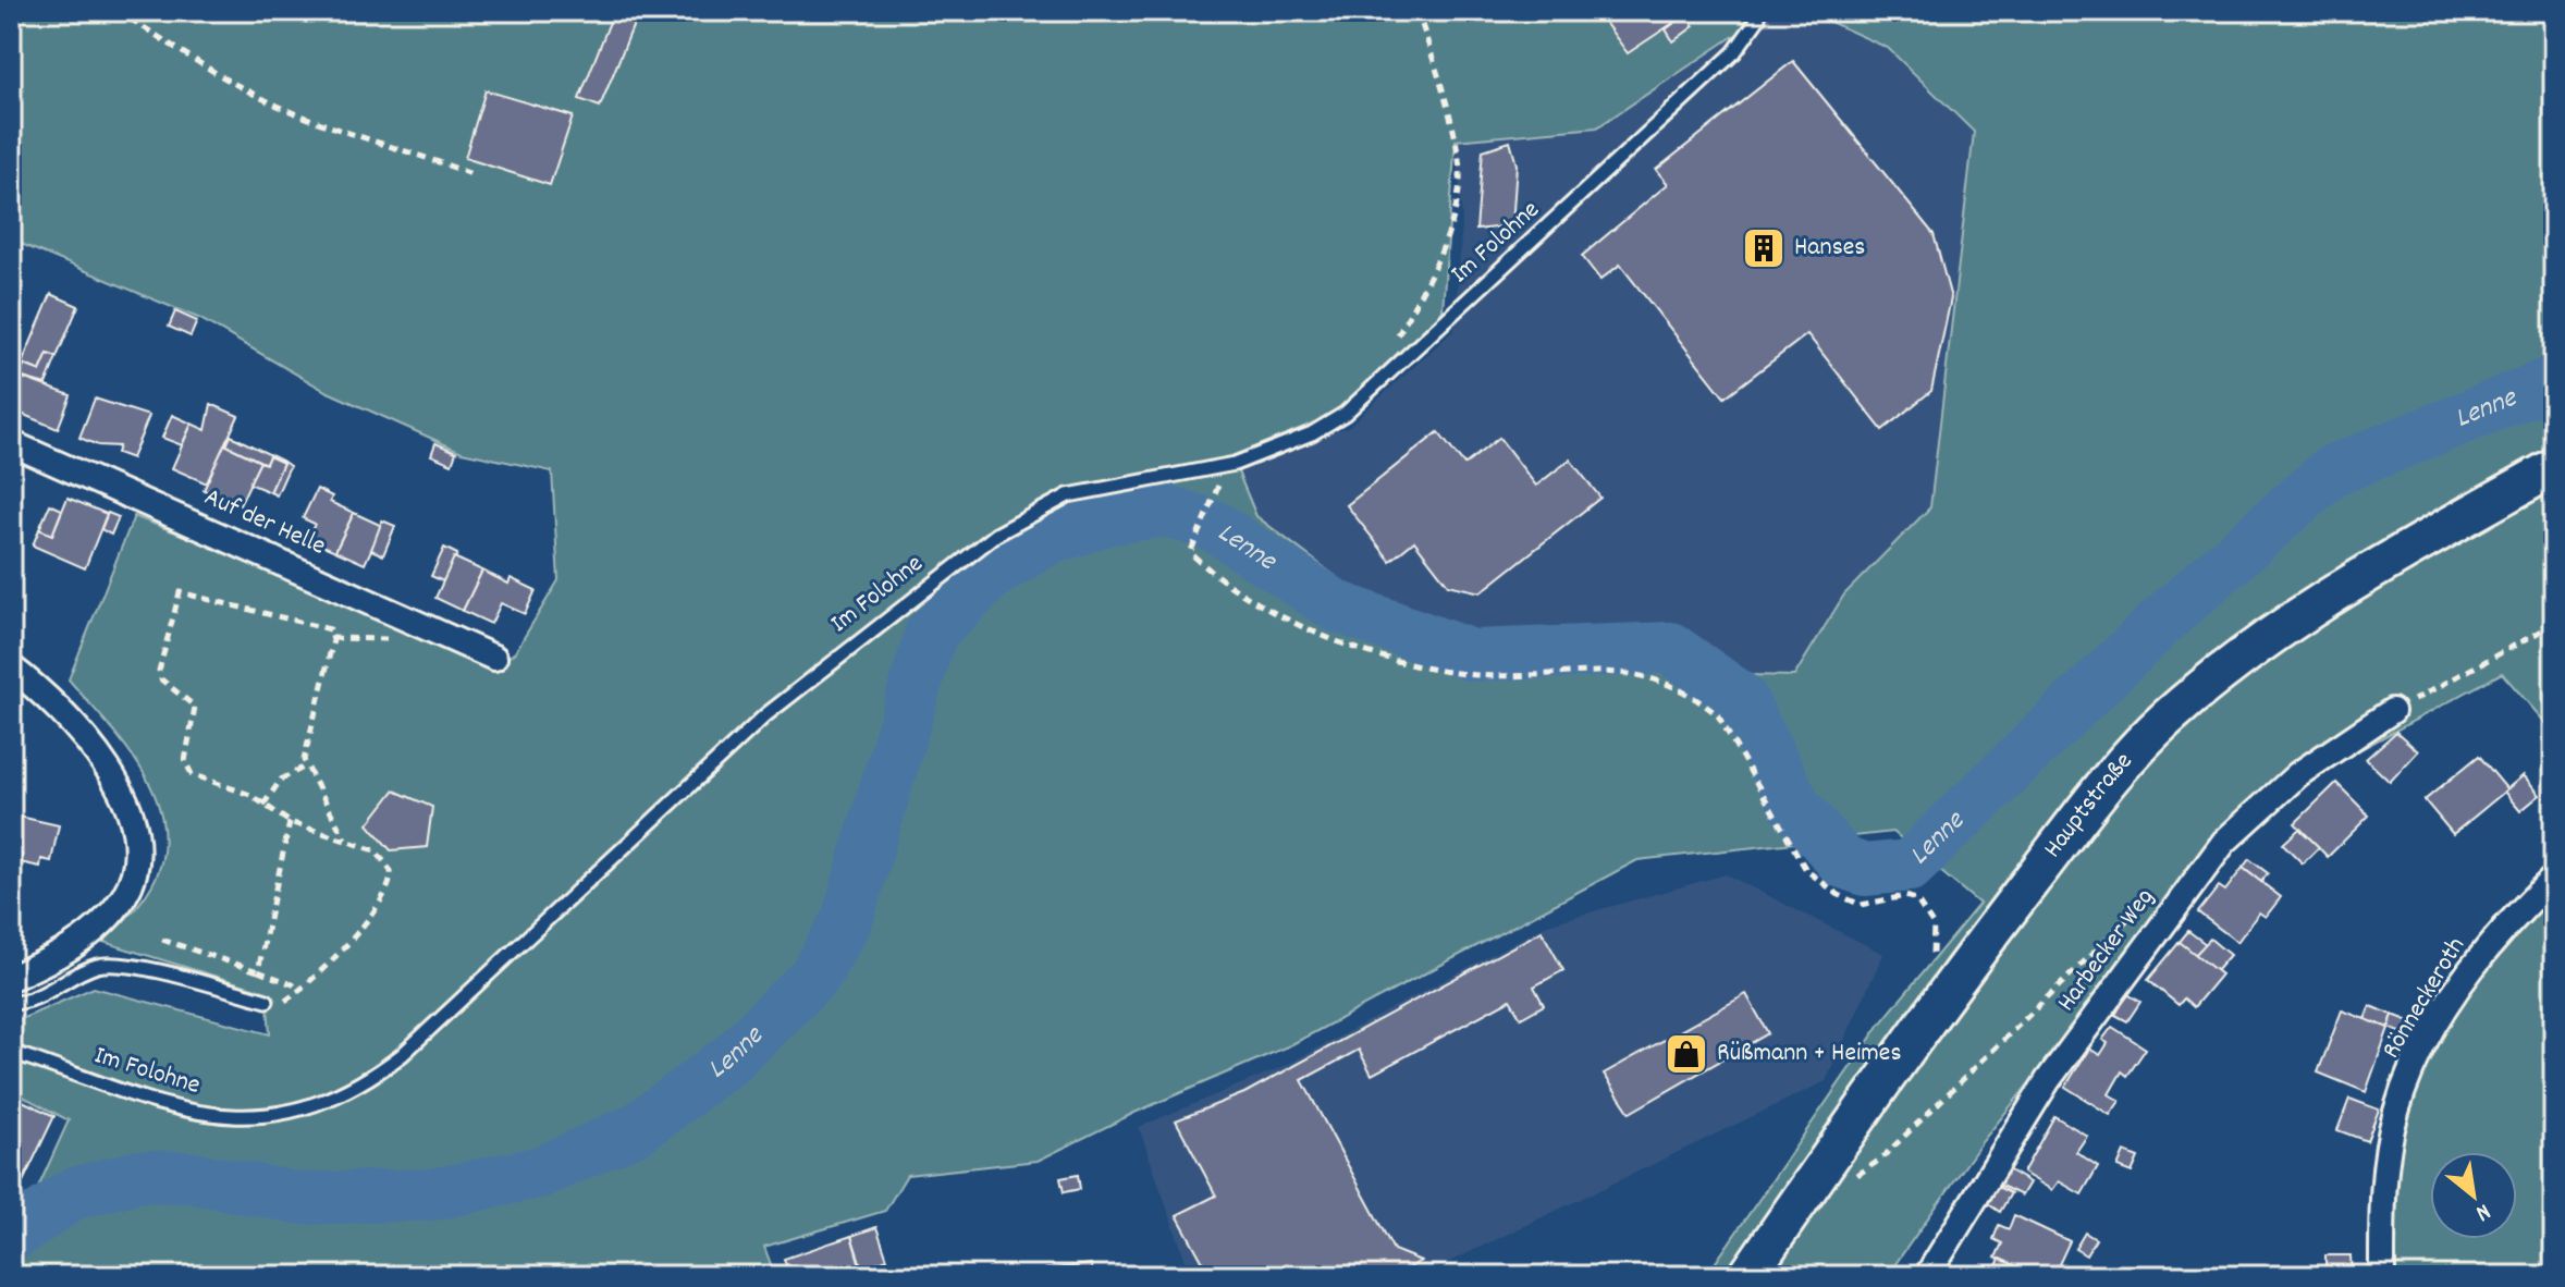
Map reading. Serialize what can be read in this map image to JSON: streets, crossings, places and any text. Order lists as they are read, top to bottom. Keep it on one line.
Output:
{"streets":{"main road":["Hauptstraße"],"street":["Auf der Helle","Harbecker Weg","Rönneckeroth"],"lane":["Im Folohne"]},"water":["Lenne"],"places":{"building":["Hanses"],"shop":["Rüßmann + Heimes"]},"north":"bottom right"}
